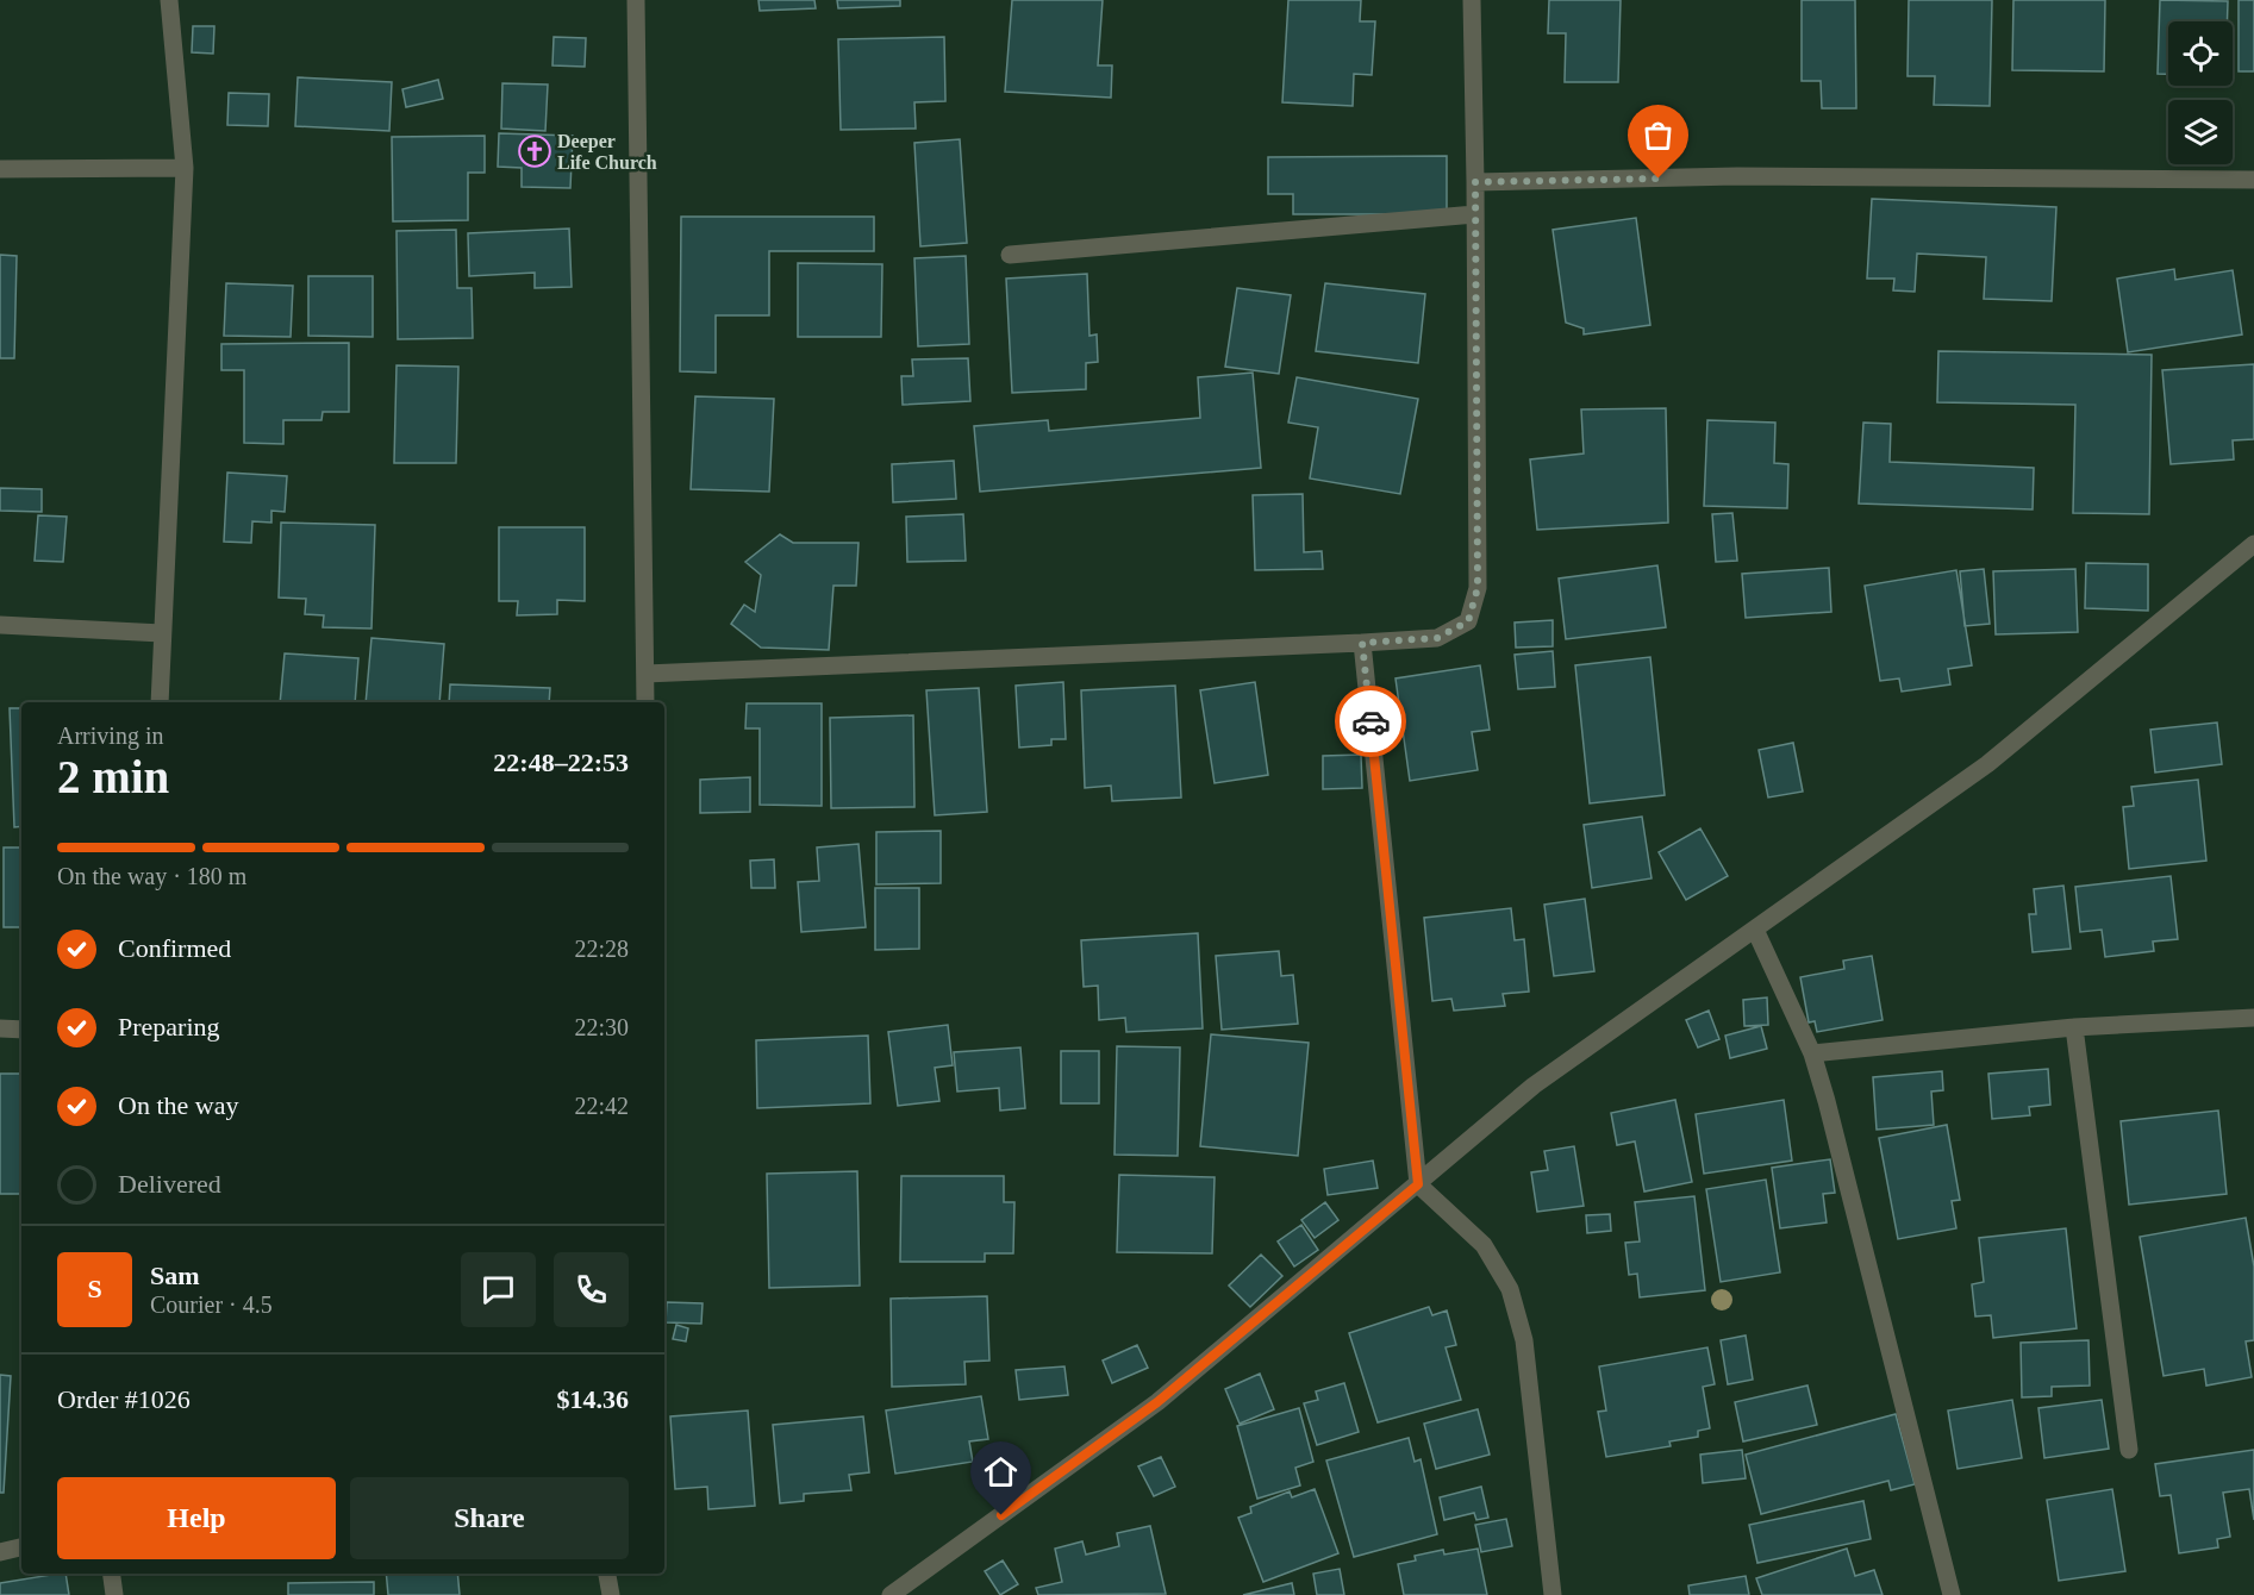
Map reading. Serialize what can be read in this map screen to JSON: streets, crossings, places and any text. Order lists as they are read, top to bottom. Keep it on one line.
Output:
{"places":{"church":["Deeper Life Church"]},"page":{"heading":["2 min","Arriving in","22:48–22:53"],"panel":["Sam","Courier · 4.5","Order #1026","$14.36"],"bar":"On the way · 180 m","list":[["Confirmed","22:28"],["Preparing","22:30"],["On the way","22:42"],"Delivered"],"round":"S","buttons":["Help","Share"]}}
